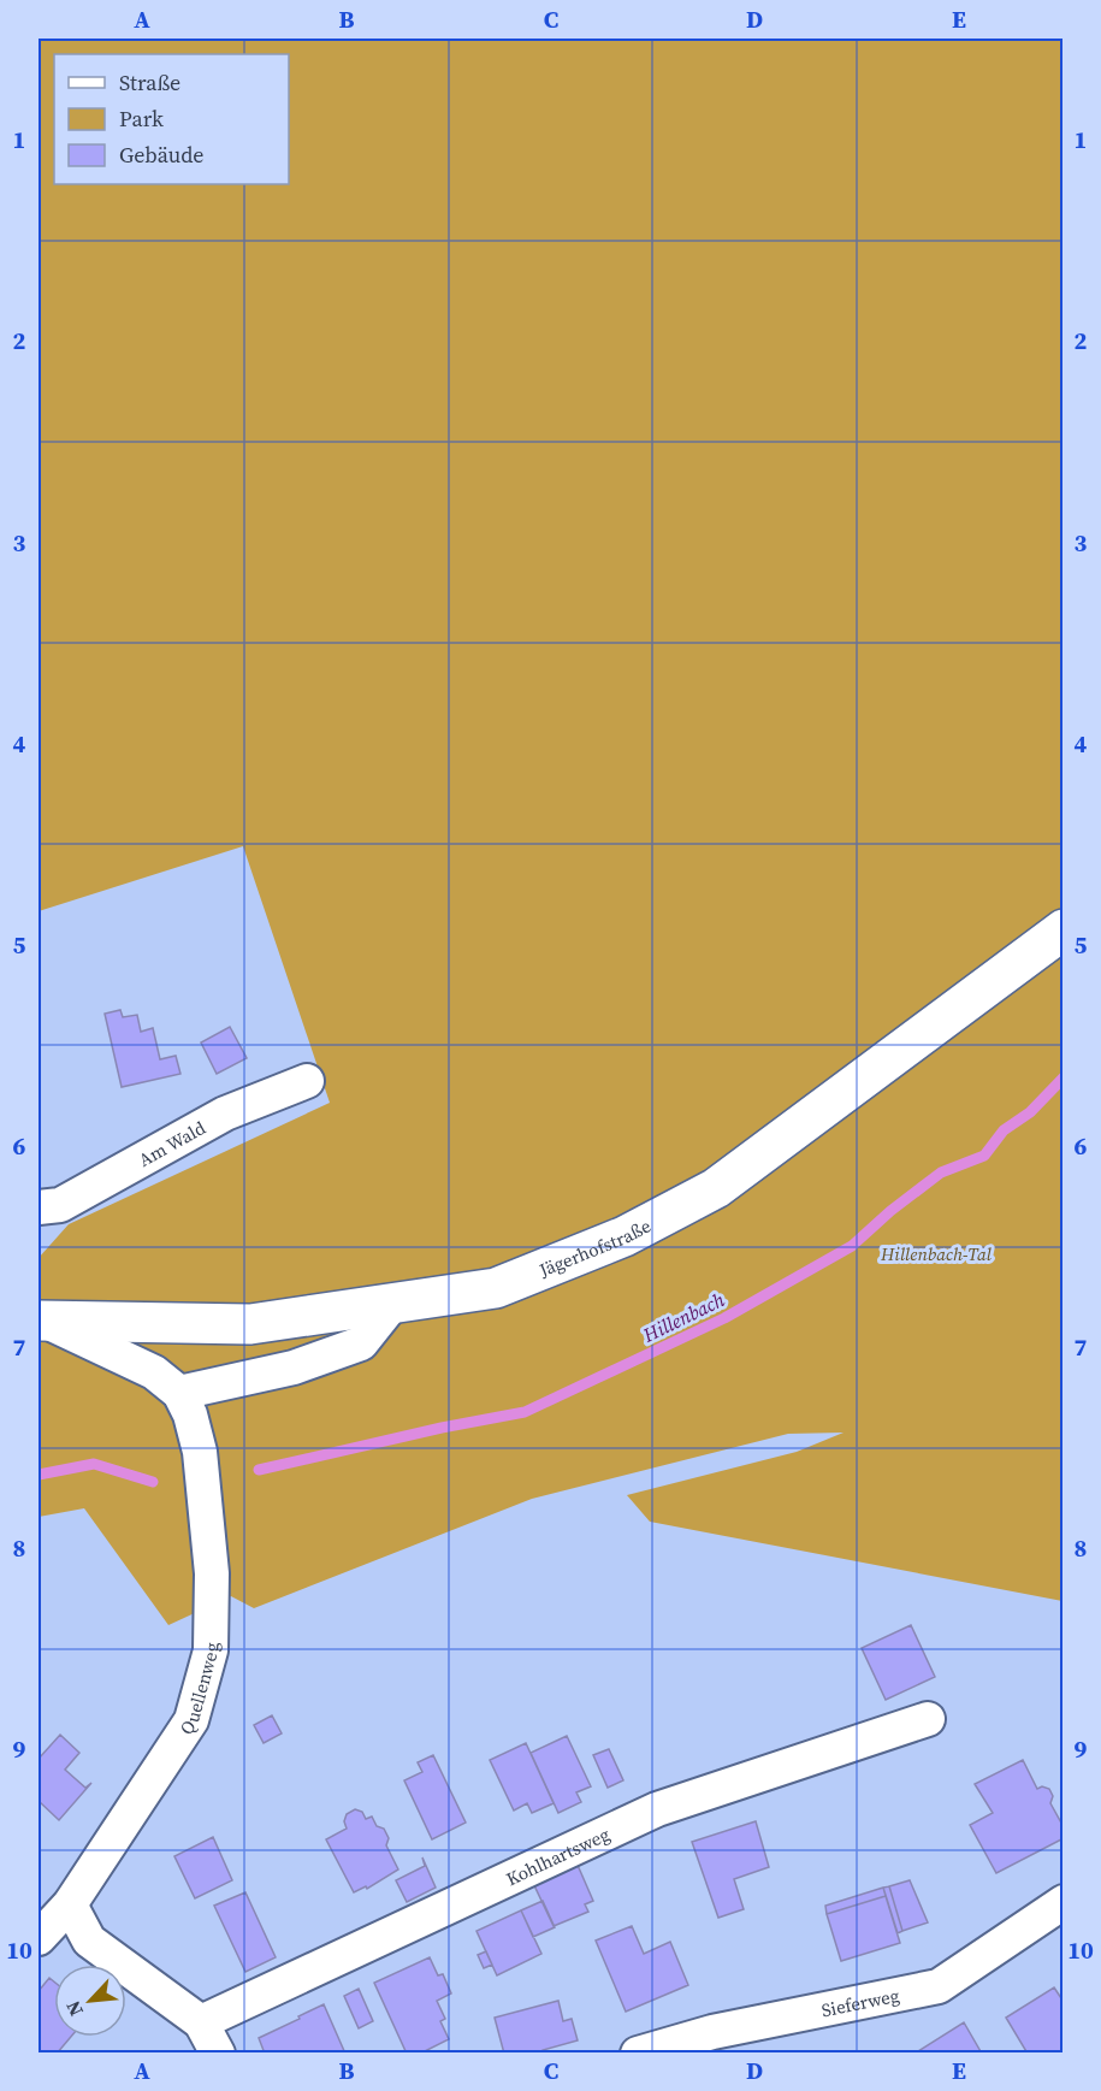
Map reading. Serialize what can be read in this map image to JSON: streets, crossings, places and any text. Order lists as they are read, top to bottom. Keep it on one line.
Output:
{"streets":{"main road":["Jägerhofstraße"],"street":["Am Wald","Quellenweg","Kohlhartsweg","Sieferweg"]},"water":["Hillenbach"],"parks":["Hillenbach-Tal"],"legend":["Straße","Park","Gebäude"],"north":"bottom left","grid":{"columns":["A","B","C","D","E"],"rows":["1","2","3","4","5","6","7","8","9","10"]}}
